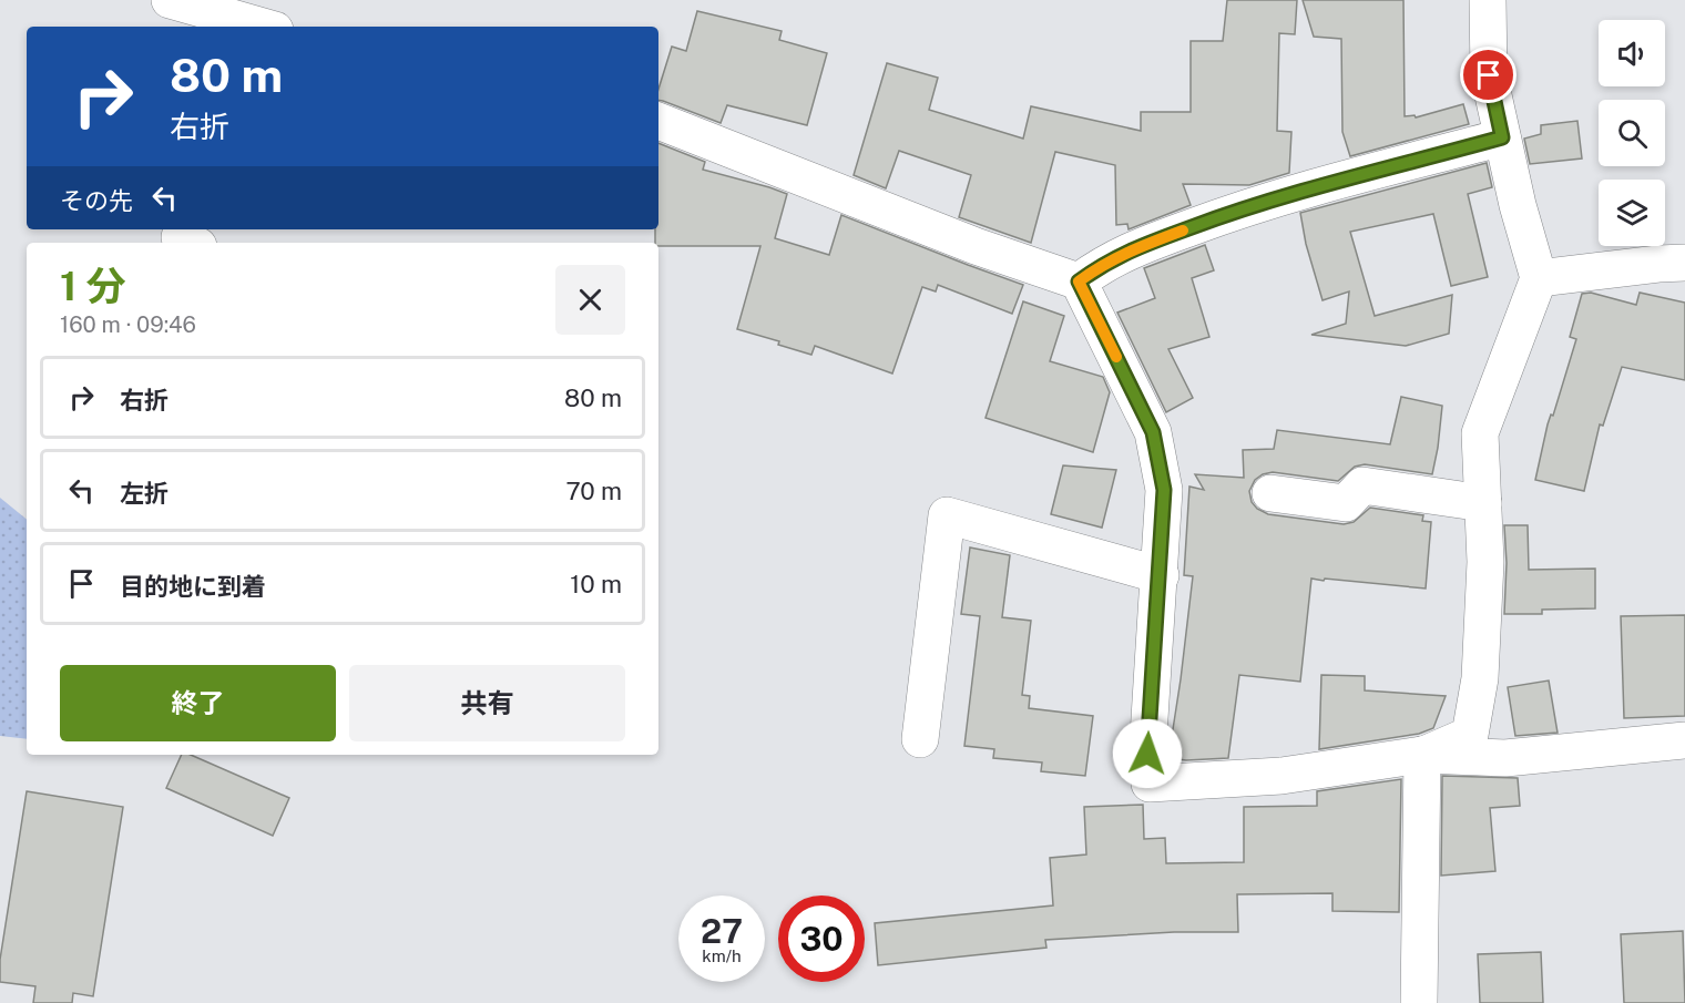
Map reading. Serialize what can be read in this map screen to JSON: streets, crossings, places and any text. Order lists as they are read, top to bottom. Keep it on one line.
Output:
{"page":{"turn":["80 m","右折"],"then":"その先","heading":["1 分","160 m · 09:46"],"list":[{"name":"右折","value":"80 m"},{"name":"左折","value":"70 m"},{"name":"目的地に到着","value":"10 m"}],"buttons":["終了","共有"],"speed":"27 km/h","limit":"30"}}
